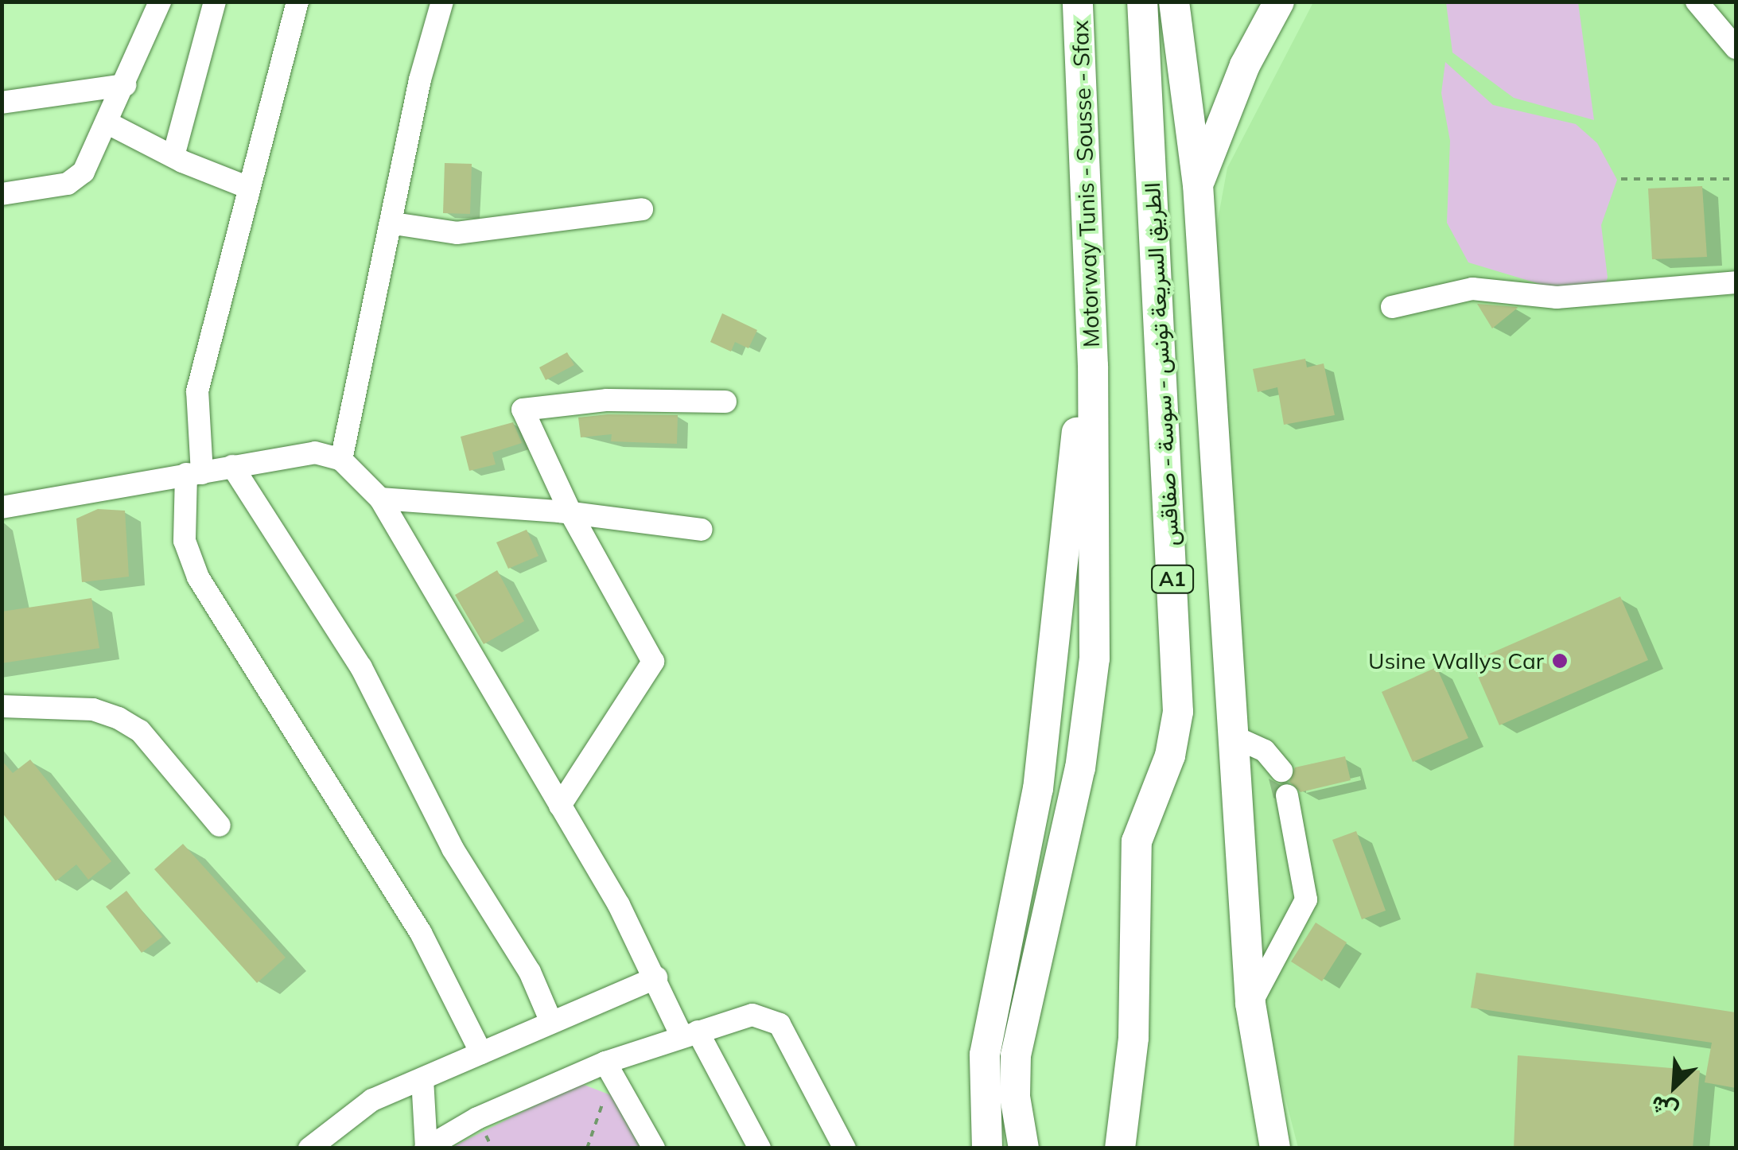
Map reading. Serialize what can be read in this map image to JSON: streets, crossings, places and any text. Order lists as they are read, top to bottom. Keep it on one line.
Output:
{"streets":{"highway":["Motorway Tunis - Sousse - Sfax","الطريق السريعة تونس - سوسة - صفاقس","A1"]},"places":["Usine Wallys Car"],"north":"bottom left"}
